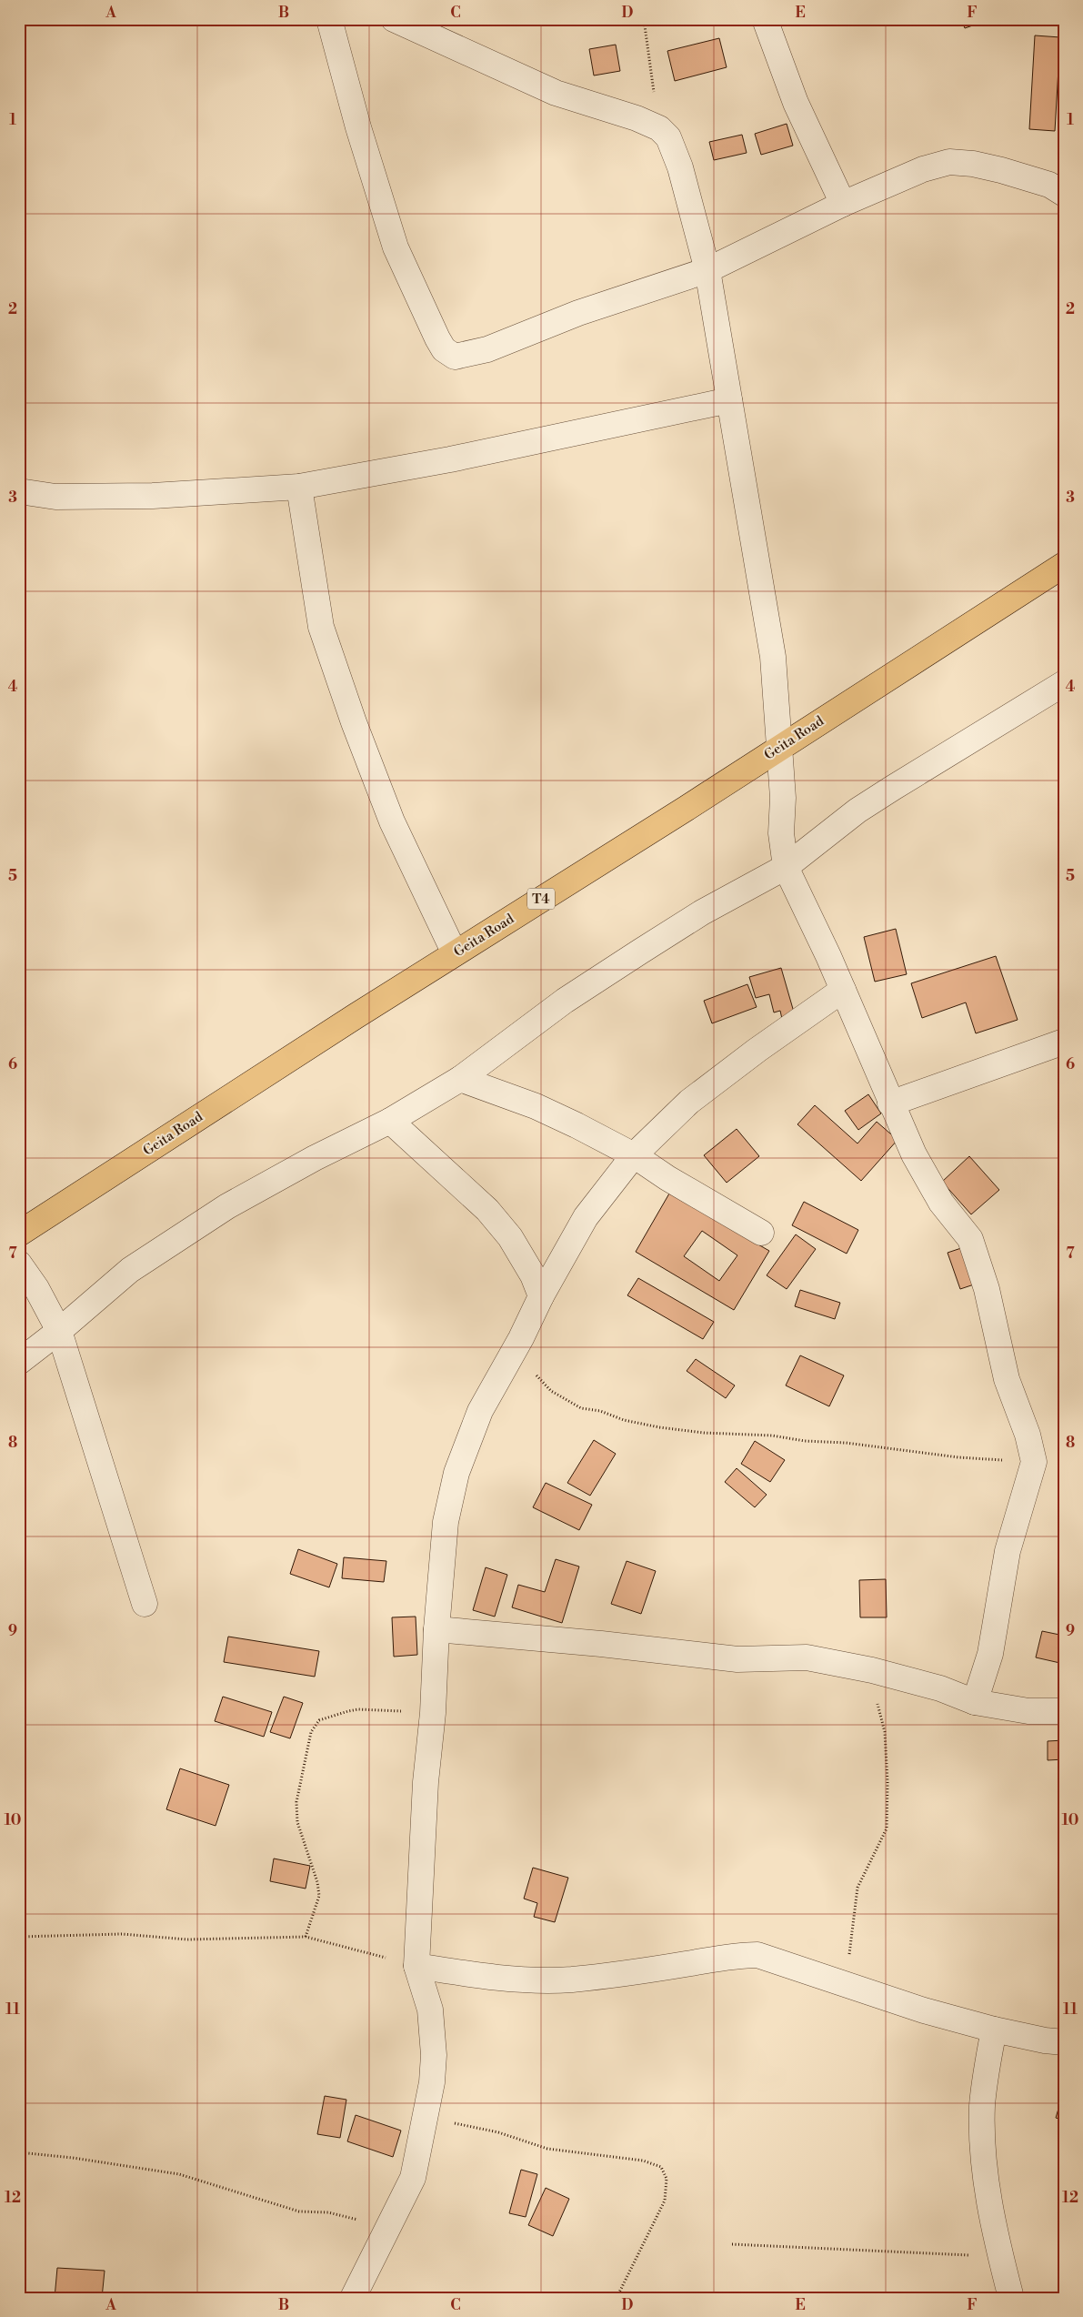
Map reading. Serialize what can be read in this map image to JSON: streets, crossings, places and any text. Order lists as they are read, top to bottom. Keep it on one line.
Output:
{"streets":{"highway":["Geita Road","T4"]},"grid":{"columns":["A","B","C","D","E","F"],"rows":["1","2","3","4","5","6","7","8","9","10","11","12"]}}
